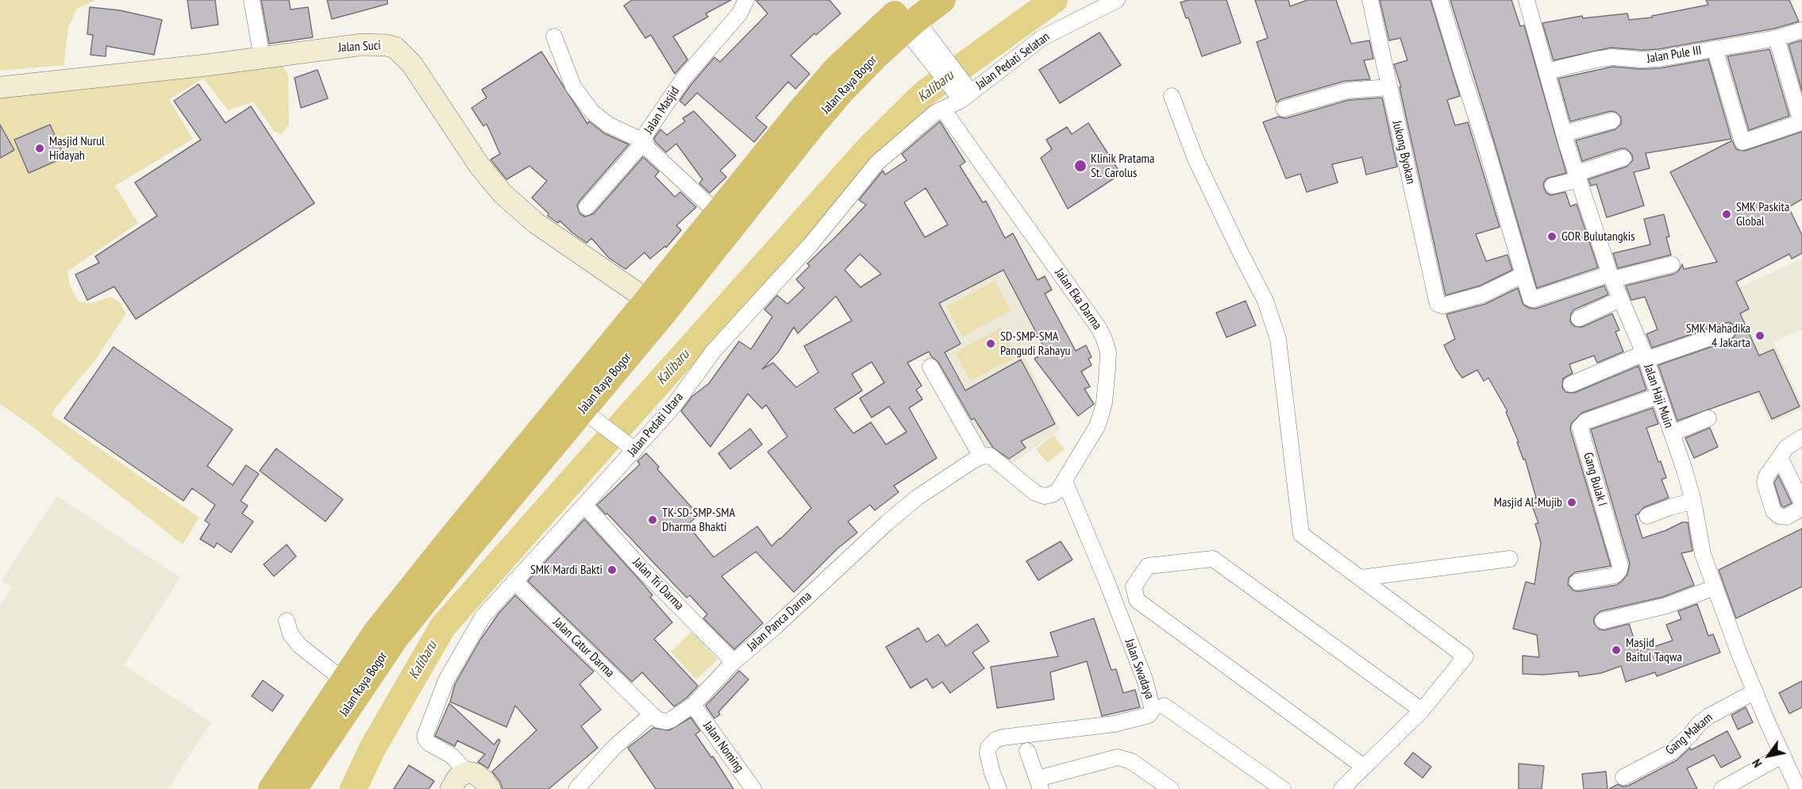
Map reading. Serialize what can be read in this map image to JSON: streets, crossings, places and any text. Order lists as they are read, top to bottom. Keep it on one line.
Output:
{"streets":{"highway":["Jalan Raya Bogor"],"street":["Jalan Suci","Jalan Pule III","Jalan Pedati Selatan","Jalan Masjid","Jukong Byokan","Jalan Eka Darma","Jalan Haji Muin","Jalan Pedati Utara","Gang Bulak I","Jalan Tri Darma","Jalan Panca Darma","Jalan Catur Darma","Jalan Swadaya","Gang Makam","Jalan Noming"]},"crossings":[["Jalan Suci","Jalan Raya Bogor"],["Jalan Pule III","Jalan Haji Muin"],["Jalan Pedati Selatan","Jalan Pedati Utara"],["Jalan Raya Bogor","Jalan Masjid"],["Jalan Eka Darma","Jalan Pedati Utara"],["Jalan Eka Darma","Jalan Panca Darma"],["Jalan Eka Darma","Jalan Swadaya"],["Jalan Haji Muin","Gang Bulak I"],["Jalan Haji Muin","Gang Makam"],["Jalan Pedati Utara","Jalan Tri Darma"],["Jalan Pedati Utara","Jalan Catur Darma"],["Jalan Tri Darma","Jalan Panca Darma"],["Jalan Panca Darma","Jalan Catur Darma"],["Jalan Panca Darma","Jalan Noming"]],"water":["Kalibaru"],"places":["Masjid Nurul Hidayah","Klinik Pratama St. Carolus","SMK Paskita Global","GOR Bulutangkis","SMK Mahadika 4 Jakarta","SD-SMP-SMA Pangudi Rahayu","Masjid Al-Mujib","TK-SD-SMP-SMA Dharma Bhakti","SMK Mardi Bakti","Masjid Baitul Taqwa"],"north":"bottom left"}
